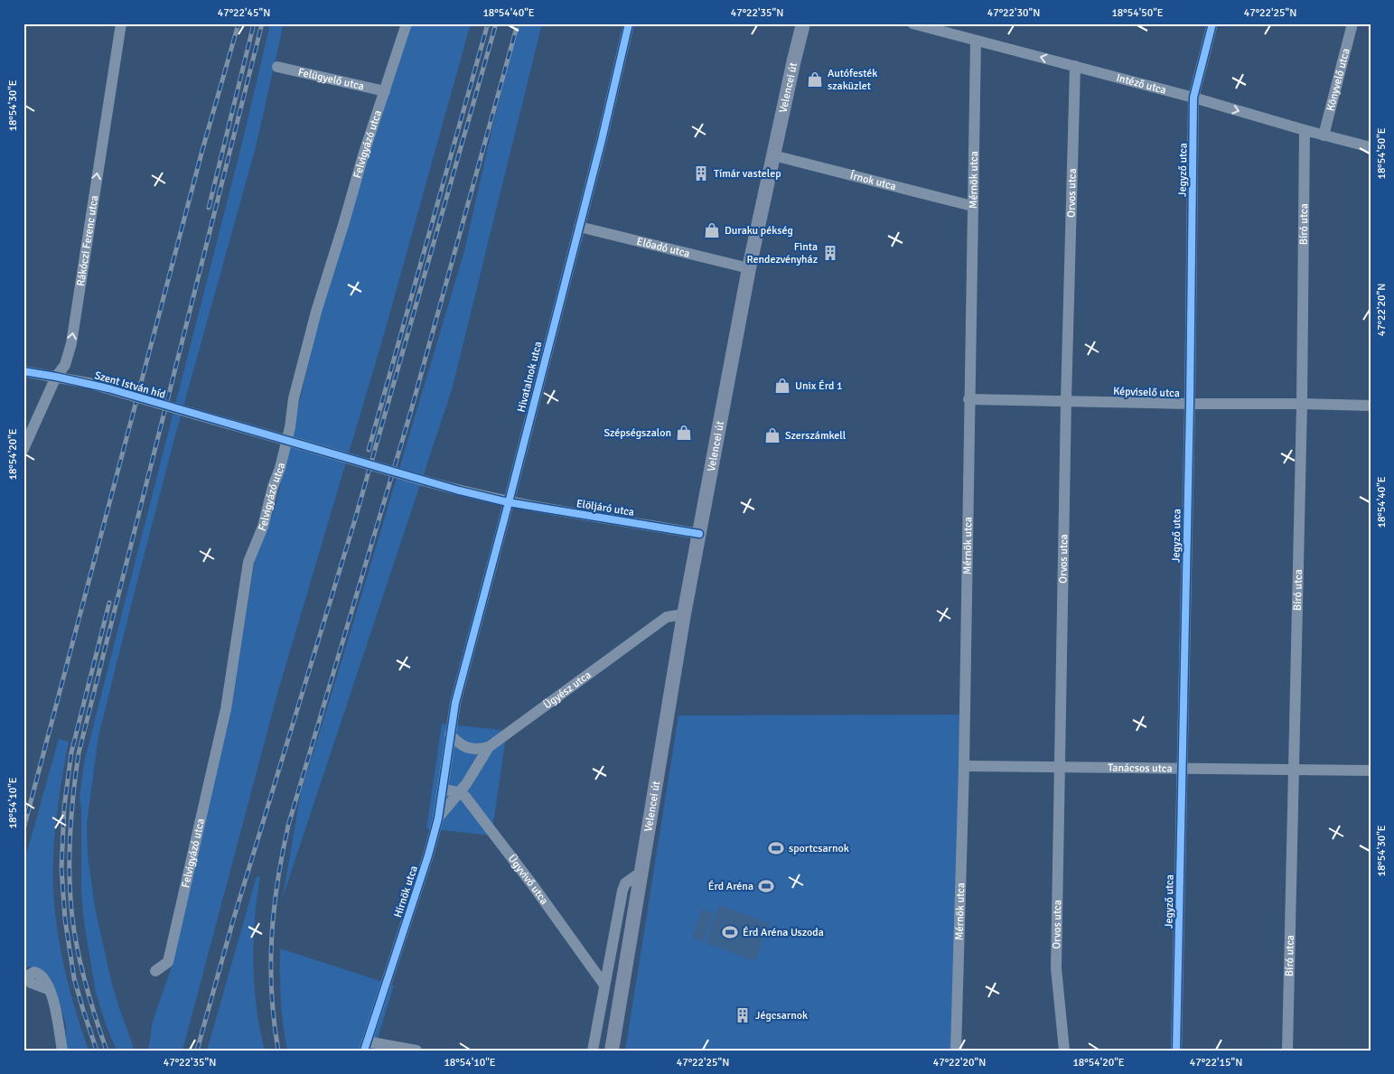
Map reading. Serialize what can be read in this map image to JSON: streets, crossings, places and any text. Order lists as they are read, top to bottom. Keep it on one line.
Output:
{"streets":{"main road":["Velencei út"],"street":["Felügyelő utca","Könyvelő utca","Intéző utca","Felvigyázó utca","Jegyző utca","Mérnök utca","Írnok utca","Orvos utca","Bíró utca","Rákóczi Ferenc utca","Előadó utca","Hivatalnok utca","Szent István híd","Képviselő utca","Elöljáró utca","Ügyész utca","Tanácsos utca","Ügyvivő utca","Hírnök utca"]},"crossings":[["Felügyelő utca","Felvigyázó utca"],["Könyvelő utca","Intéző utca"],["Intéző utca","Jegyző utca"],["Intéző utca","Mérnök utca"],["Intéző utca","Orvos utca"],["Intéző utca","Bíró utca"],["Velencei út","Írnok utca"],["Velencei út","Előadó utca"],["Velencei út","Elöljáró utca"],["Velencei út","Ügyész utca"],["Felvigyázó utca","Szent István híd"],["Felvigyázó utca","Elöljáró utca"],["Jegyző utca","Képviselő utca"],["Jegyző utca","Tanácsos utca"],["Mérnök utca","Írnok utca"],["Mérnök utca","Képviselő utca"],["Mérnök utca","Tanácsos utca"],["Orvos utca","Képviselő utca"],["Orvos utca","Tanácsos utca"],["Bíró utca","Képviselő utca"],["Bíró utca","Tanácsos utca"],["Rákóczi Ferenc utca","Szent István híd"],["Előadó utca","Hivatalnok utca"],["Hivatalnok utca","Elöljáró utca"],["Hivatalnok utca","Hírnök utca"],["Szent István híd","Elöljáró utca"]],"one_way":["Rákóczi Ferenc utca"],"places":{"shop":["Autófesték szaküzlet","Duraku pékség","Unix Érd 1","Szépségszalon","Szerszámkell"],"building":["Tímár vastelep","Finta Rendezvényház","Jégcsarnok"],"sports":["sportcsarnok","Érd Aréna","Érd Aréna Uszoda"]},"coordinates":["47°22'45\"N","18°54'40\"E","47°22'35\"N","47°22'30\"N","18°54'50\"E","47°22'25\"N","18°54'30\"E","47°22'20\"N","18°54'20\"E","18°54'10\"E","47°22'15\"N"]}
